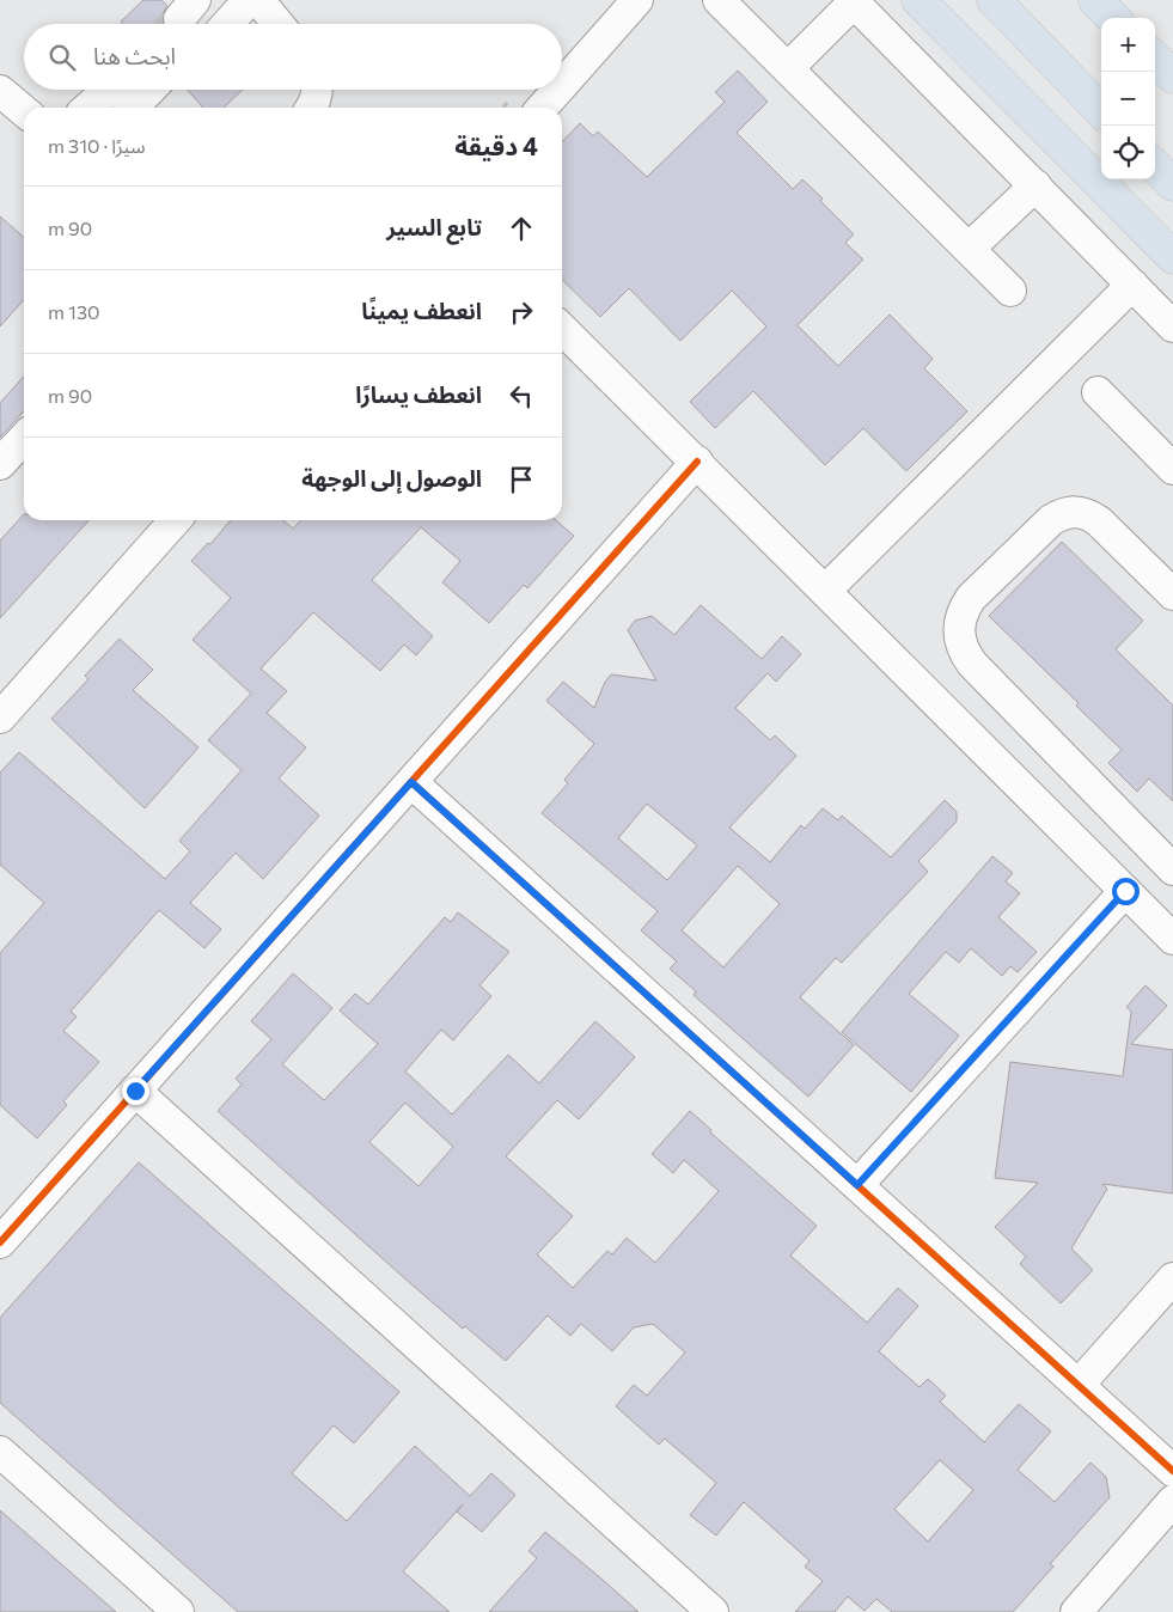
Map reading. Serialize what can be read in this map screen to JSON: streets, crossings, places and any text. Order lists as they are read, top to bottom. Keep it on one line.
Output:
{"page":{"map_buttons":["+","−"],"search":"ابحث هنا","heading":["4 دقيقة","سيرًا · 310 m"],"list":[["تابع السير","90 m"],["انعطف يمينًا","130 m"],["انعطف يسارًا","90 m"],"الوصول إلى الوجهة"]}}
